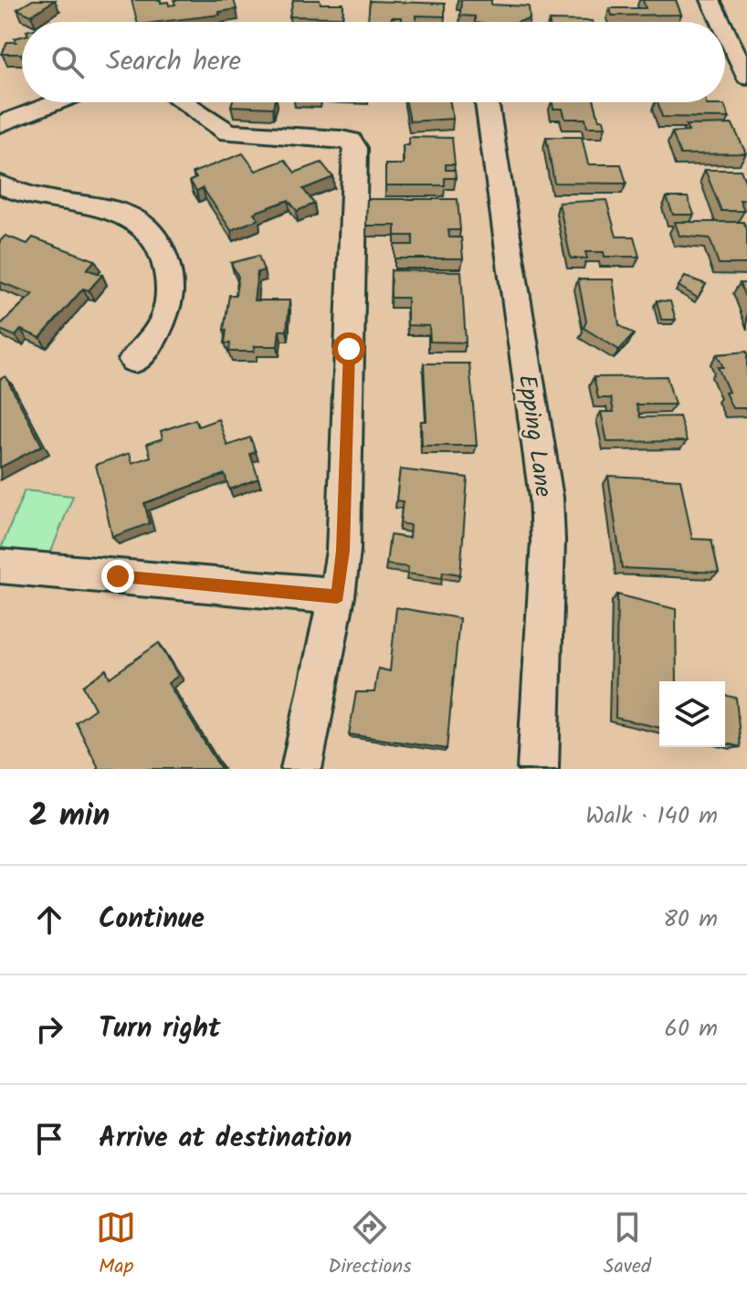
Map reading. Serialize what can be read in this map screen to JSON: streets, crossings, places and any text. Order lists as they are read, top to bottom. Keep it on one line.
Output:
{"streets":{"street":["Epping Lane"]},"page":{"search":"Search here","heading":["2 min","Walk · 140 m"],"list":[["Continue","80 m"],["Turn right","60 m"],"Arrive at destination"],"nav":["Map","Directions","Saved"]}}
